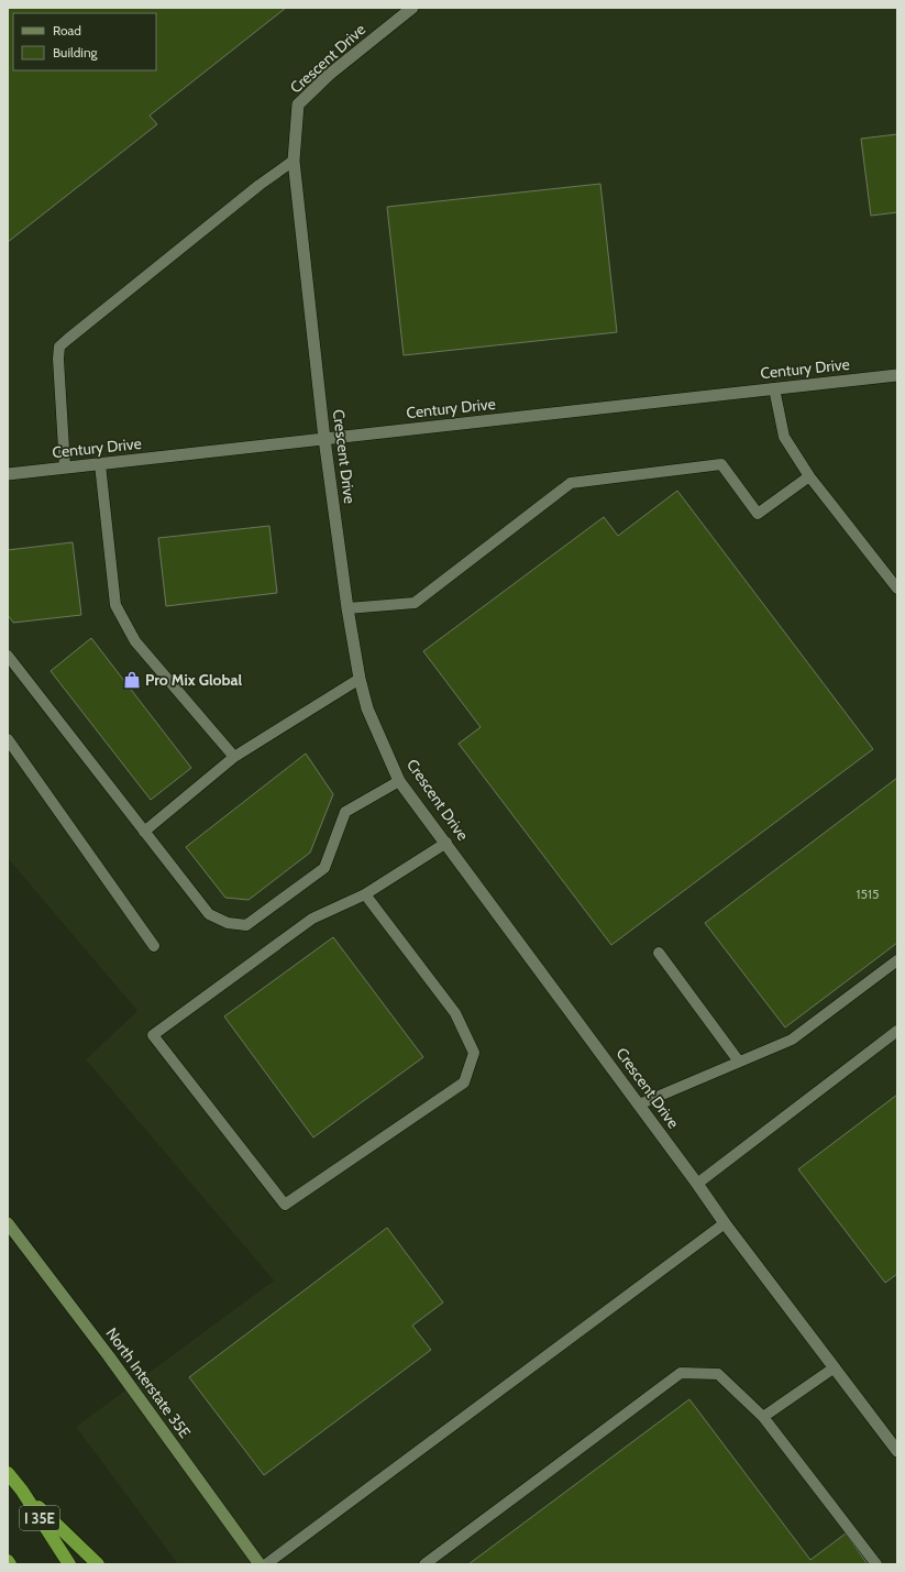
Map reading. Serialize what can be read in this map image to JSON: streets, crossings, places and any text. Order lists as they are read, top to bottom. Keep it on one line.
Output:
{"streets":{"highway":["I 35E"],"main road":["North Interstate 35E"],"street":["Crescent Drive","Century Drive"]},"crossings":[["Crescent Drive","Century Drive"]],"places":{"shop":["Pro Mix Global"]},"house_numbers":["1515"],"legend":["Road","Building"]}
